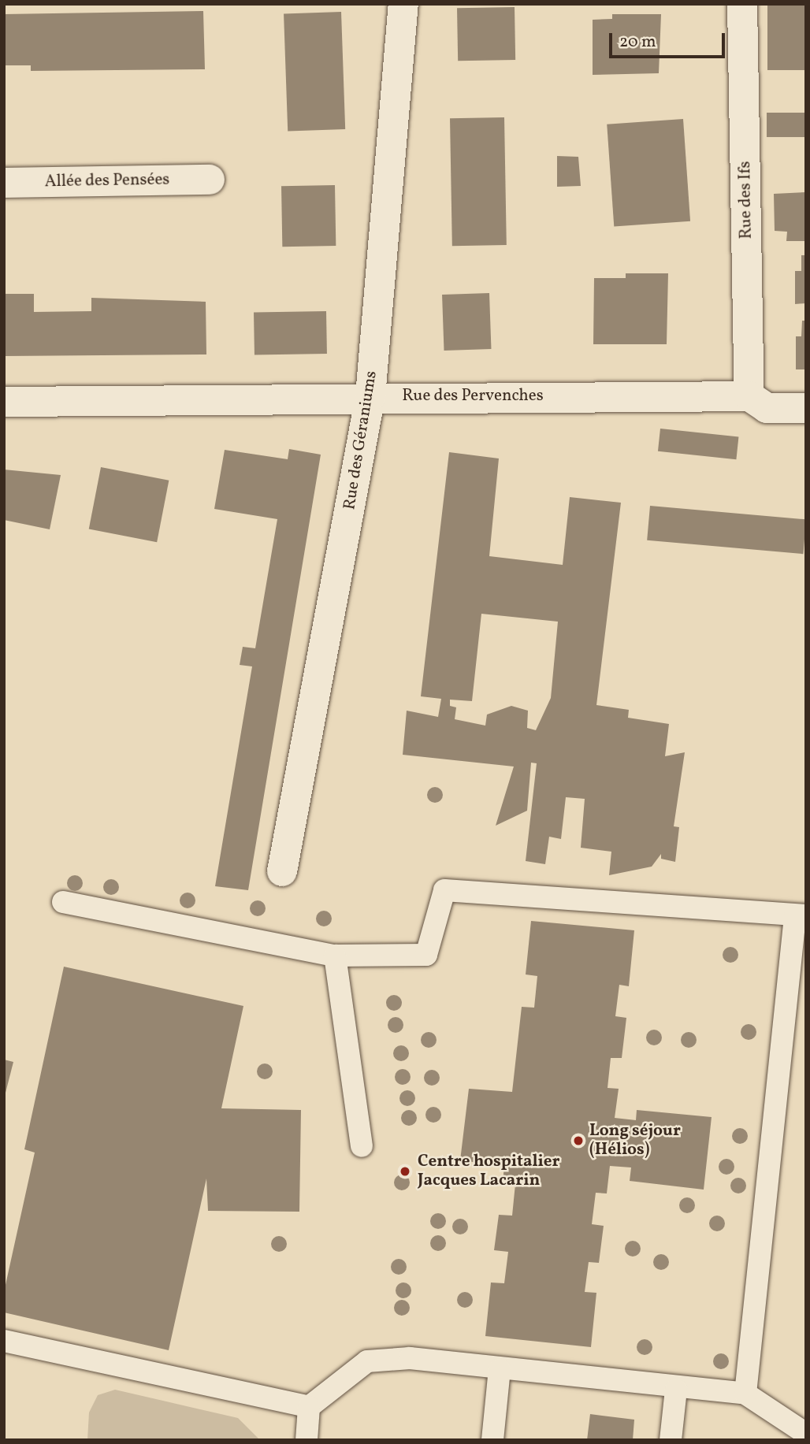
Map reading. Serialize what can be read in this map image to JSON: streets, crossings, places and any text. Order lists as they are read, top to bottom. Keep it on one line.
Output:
{"streets":{"street":["Allée des Pensées","Rue des Ifs","Rue des Pervenches","Rue des Géraniums"]},"crossings":[["Rue des Ifs","Rue des Pervenches"],["Rue des Pervenches","Rue des Géraniums"]],"places":["Long séjour (Hélios)","Centre hospitalier Jacques Lacarin"],"scale_bar":"20 m"}
